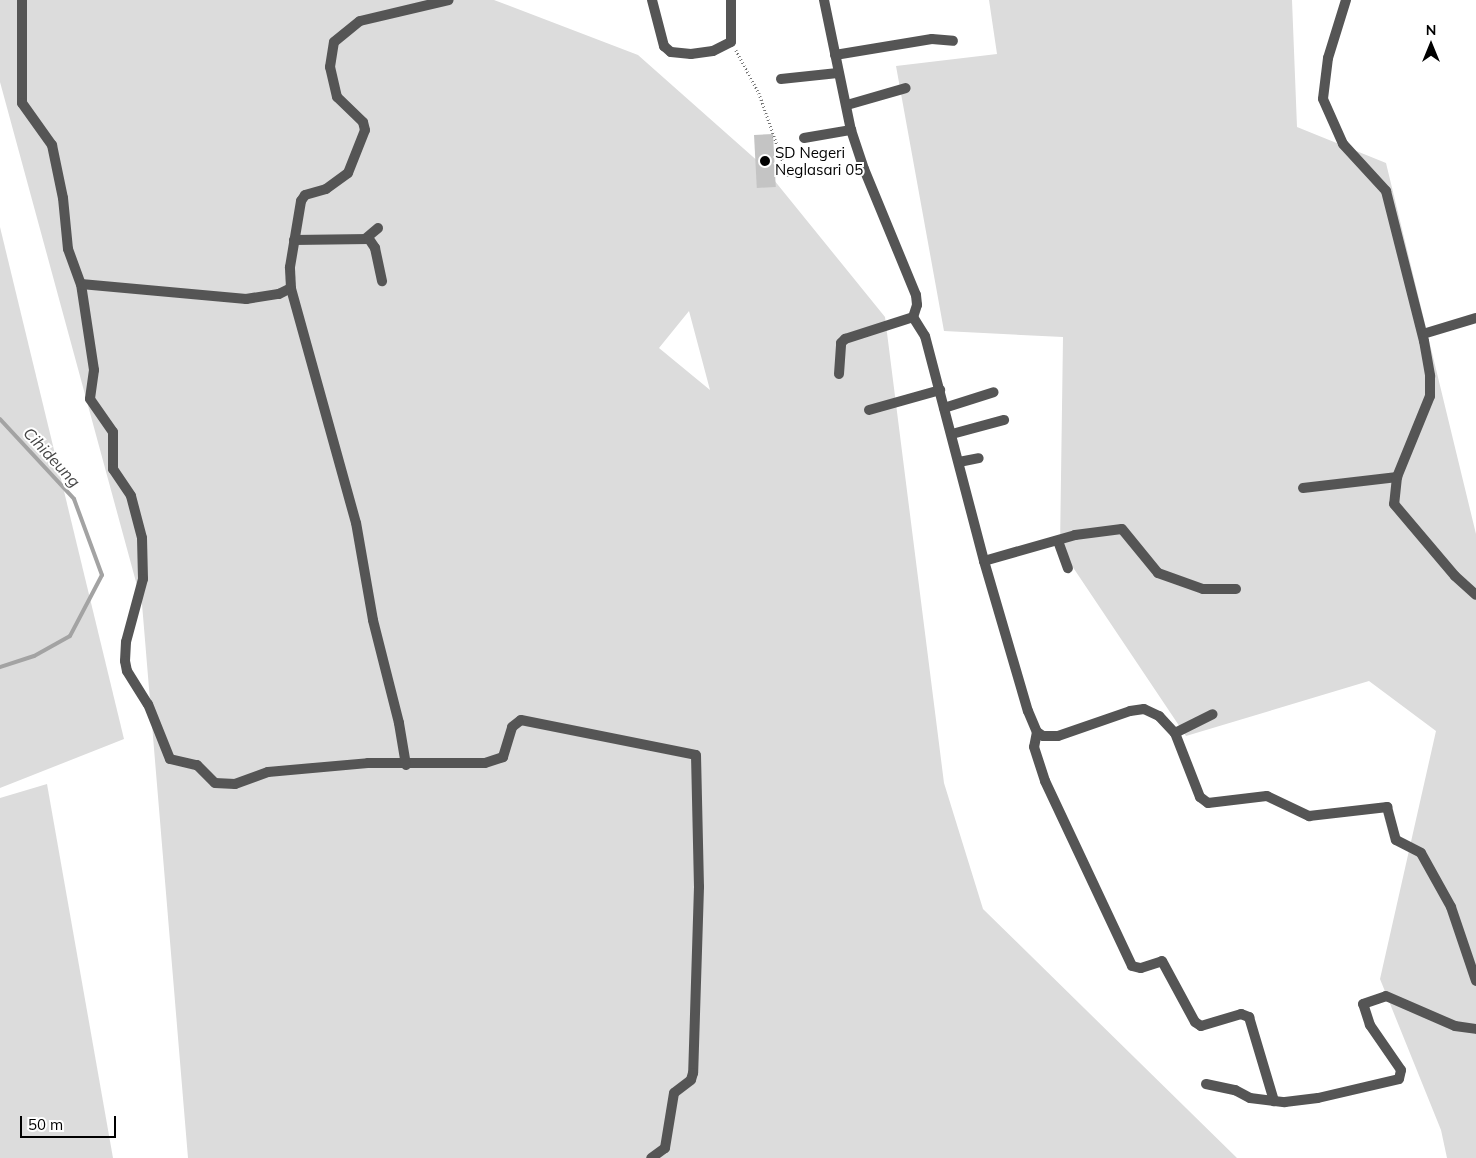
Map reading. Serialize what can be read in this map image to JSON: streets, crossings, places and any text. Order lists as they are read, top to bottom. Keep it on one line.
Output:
{"water":["Cihideung"],"places":["SD Negeri Neglasari 05"],"scale_bar":"50 m","north":"top"}
